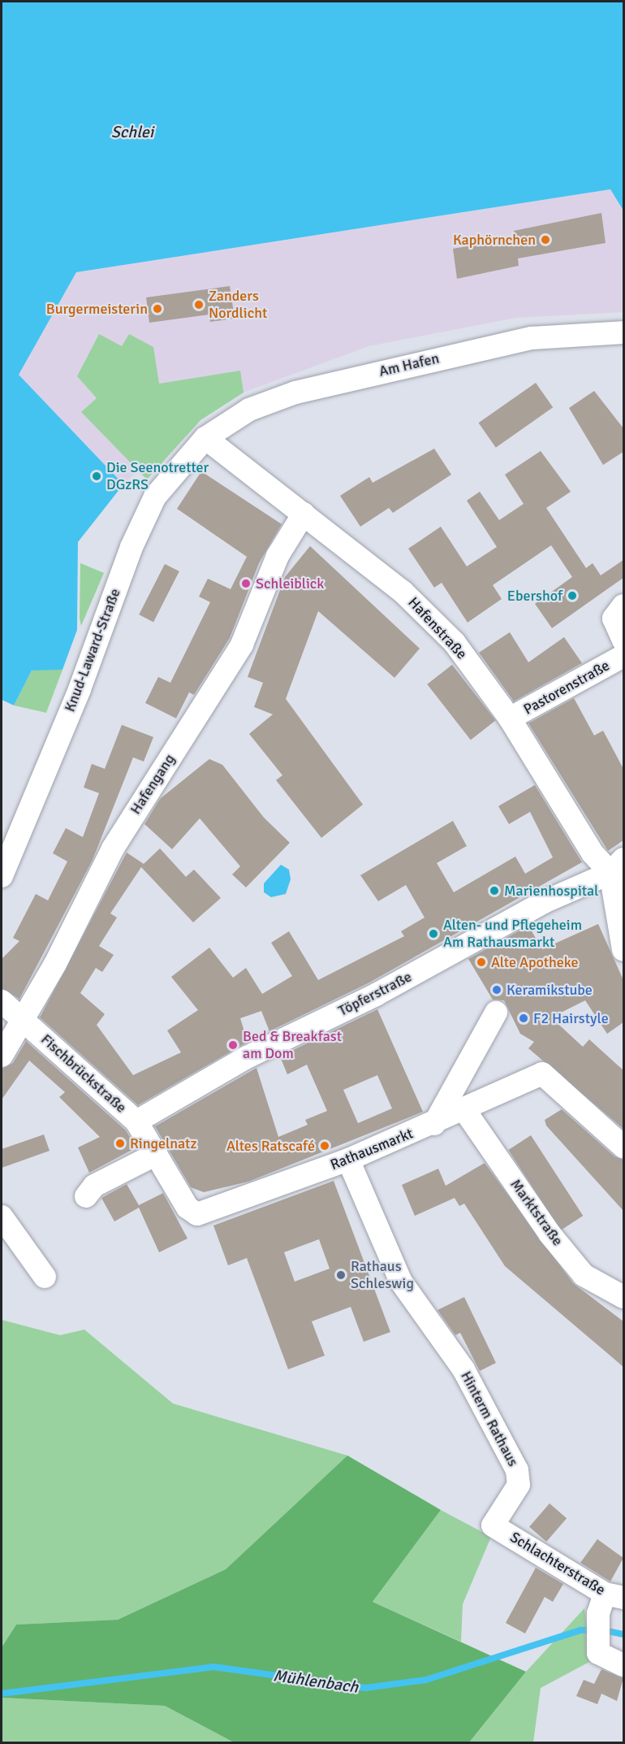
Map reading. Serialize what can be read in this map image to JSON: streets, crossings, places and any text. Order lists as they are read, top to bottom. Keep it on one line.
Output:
{"streets":{"street":["Am Hafen","Hafenstraße","Knud-Laward-Straße","Pastorenstraße","Hafengang","Töpferstraße","Fischbrückstraße","Rathausmarkt","Marktstraße","Hinterm Rathaus","Schlachterstraße"]},"crossings":[["Am Hafen","Hafenstraße"],["Am Hafen","Knud-Laward-Straße"],["Hafenstraße","Knud-Laward-Straße"],["Hafenstraße","Pastorenstraße"],["Hafenstraße","Hafengang"],["Hafenstraße","Töpferstraße"],["Hafengang","Fischbrückstraße"],["Töpferstraße","Fischbrückstraße"],["Fischbrückstraße","Rathausmarkt"],["Rathausmarkt","Marktstraße"],["Rathausmarkt","Hinterm Rathaus"],["Hinterm Rathaus","Schlachterstraße"]],"water":["Schlei","Mühlenbach"],"places":["Kaphörnchen","Zanders Nordlicht","Burgermeisterin","Die Seenotretter DGzRS","Schleiblick","Ebershof","Marienhospital","Alten- und Pflegeheim Am Rathausmarkt","Alte Apotheke","Keramikstube","F2 Hairstyle","Bed & Breakfast am Dom","Ringelnatz","Altes Ratscafé","Rathaus Schleswig"]}
